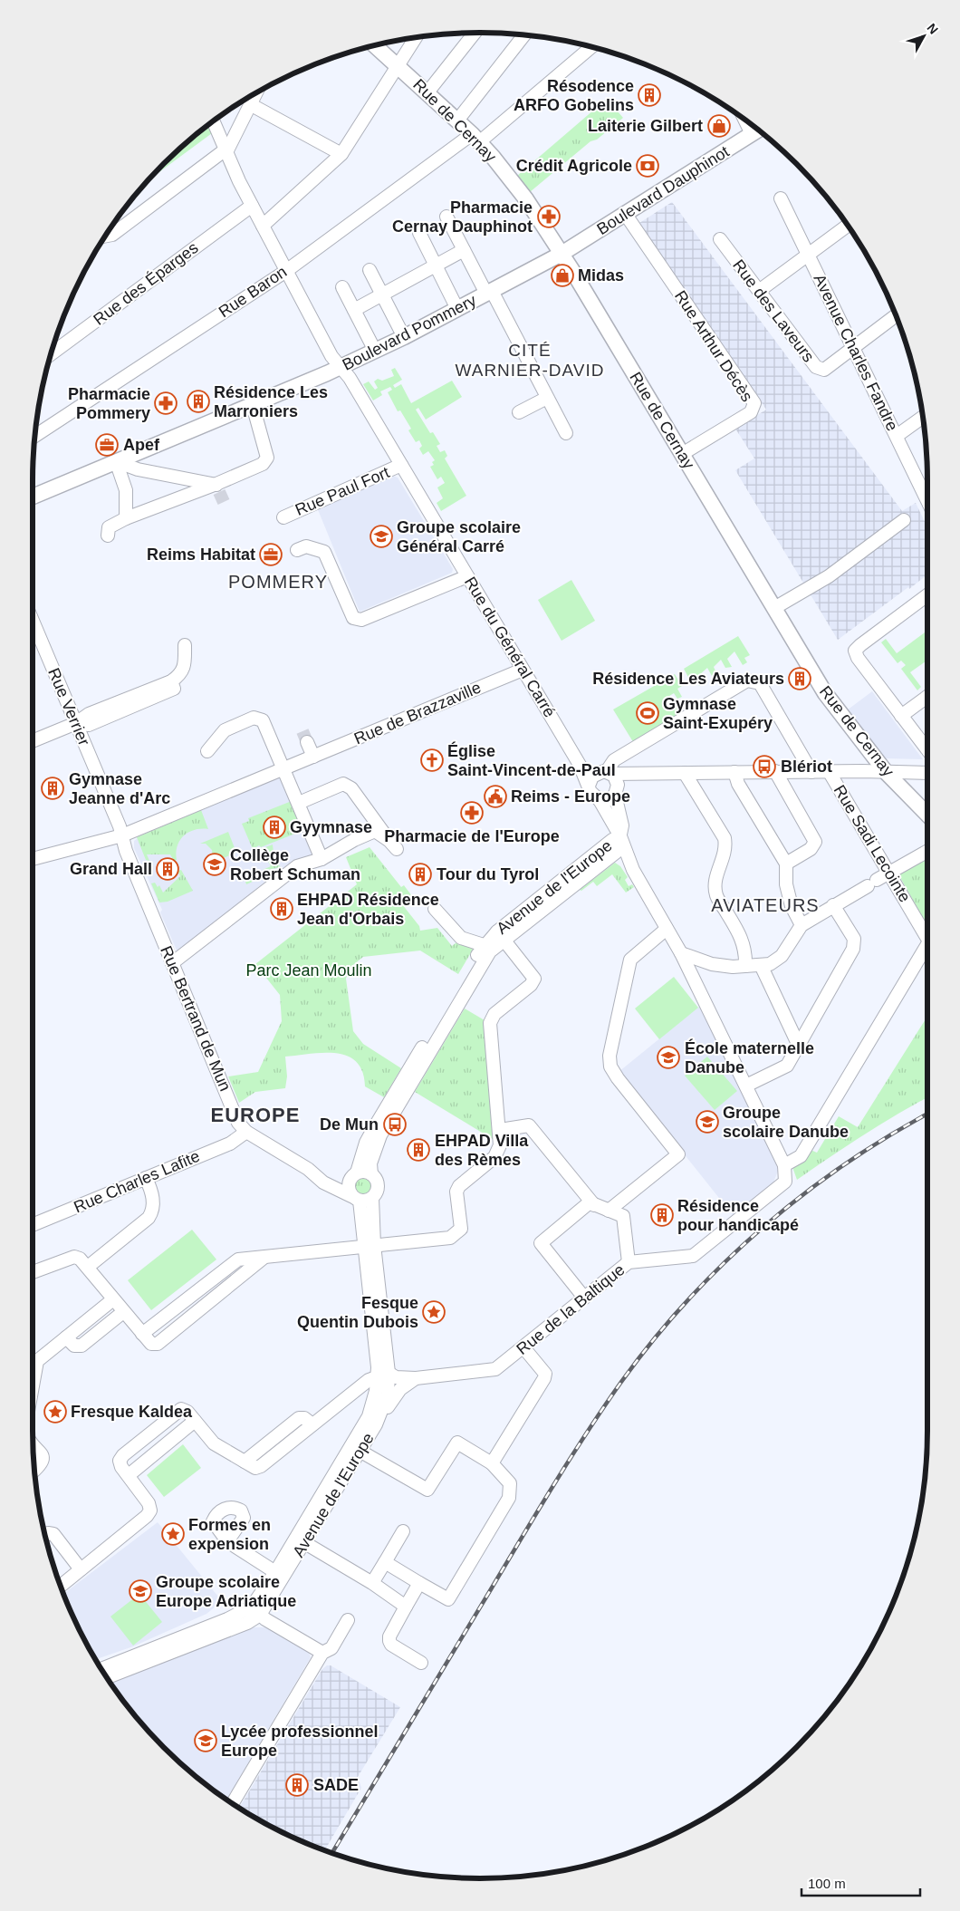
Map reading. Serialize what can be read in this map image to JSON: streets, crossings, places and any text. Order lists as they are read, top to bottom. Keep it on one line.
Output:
{"streets":{"main road":["Rue de Cernay","Boulevard Dauphinot","Boulevard Pommery"],"street":["Rue des Éparges","Rue Baron","Rue des Laveurs","Rue Arthur Décès","Avenue Charles Fandre","Rue Paul Fort","Rue du Général Carré","Rue Verrier","Rue de Brazzaville","Rue Sadi Lecointe","Avenue de l'Europe","Rue Bertrand de Mun","Rue Charles Lafite","Rue de la Baltique"]},"crossings":[["Rue de Cernay","Boulevard Dauphinot"],["Rue de Cernay","Rue Baron"],["Rue de Cernay","Boulevard Pommery"],["Rue de Cernay","Rue Arthur Décès"],["Boulevard Dauphinot","Boulevard Pommery"],["Boulevard Dauphinot","Rue Arthur Décès"],["Rue des Éparges","Rue du Général Carré"],["Rue Baron","Rue du Général Carré"],["Rue des Laveurs","Avenue Charles Fandre"],["Boulevard Pommery","Rue du Général Carré"],["Rue Paul Fort","Rue du Général Carré"],["Rue du Général Carré","Rue de Brazzaville"],["Rue Verrier","Rue de Brazzaville"],["Rue Verrier","Rue Bertrand de Mun"],["Rue de Brazzaville","Rue Bertrand de Mun"],["Rue Sadi Lecointe","Rue de la Baltique"],["Avenue de l'Europe","Rue Bertrand de Mun"],["Avenue de l'Europe","Rue de la Baltique"],["Rue Bertrand de Mun","Rue Charles Lafite"]],"districts":["CITÉ WARNIER-DAVID","POMMERY","AVIATEURS","EUROPE"],"parks":["Parc Jean Moulin"],"places":{"building":["Résodence ARFO Gobelins","Résidence Les Marroniers","Résidence Les Aviateurs","Gymnase Jeanne d'Arc","Gyymnase","Grand Hall","Tour du Tyrol","EHPAD Résidence Jean d'Orbais","EHPAD Villa des Rèmes","Résidence pour handicapé","SADE"],"shop":["Laiterie Gilbert","Midas"],"bank":["Crédit Agricole"],"pharmacy":["Pharmacie Cernay Dauphinot","Pharmacie Pommery","Pharmacie de l'Europe"],"office":["Apef","Reims Habitat"],"school or university":["Groupe scolaire Général Carré","Collège Robert Schuman","École maternelle Danube","Groupe scolaire Danube","Groupe scolaire Europe Adriatique","Lycée professionnel Europe"],"sports":["Gymnase Saint-Exupéry"],"church":["Église Saint-Vincent-de-Paul"],"bus stop":["Blériot","De Mun"],"public building":["Reims - Europe"],"place":["Fesque Quentin Dubois","Fresque Kaldea","Formes en expension"]},"scale_bar":"100 m","north":"top right"}
